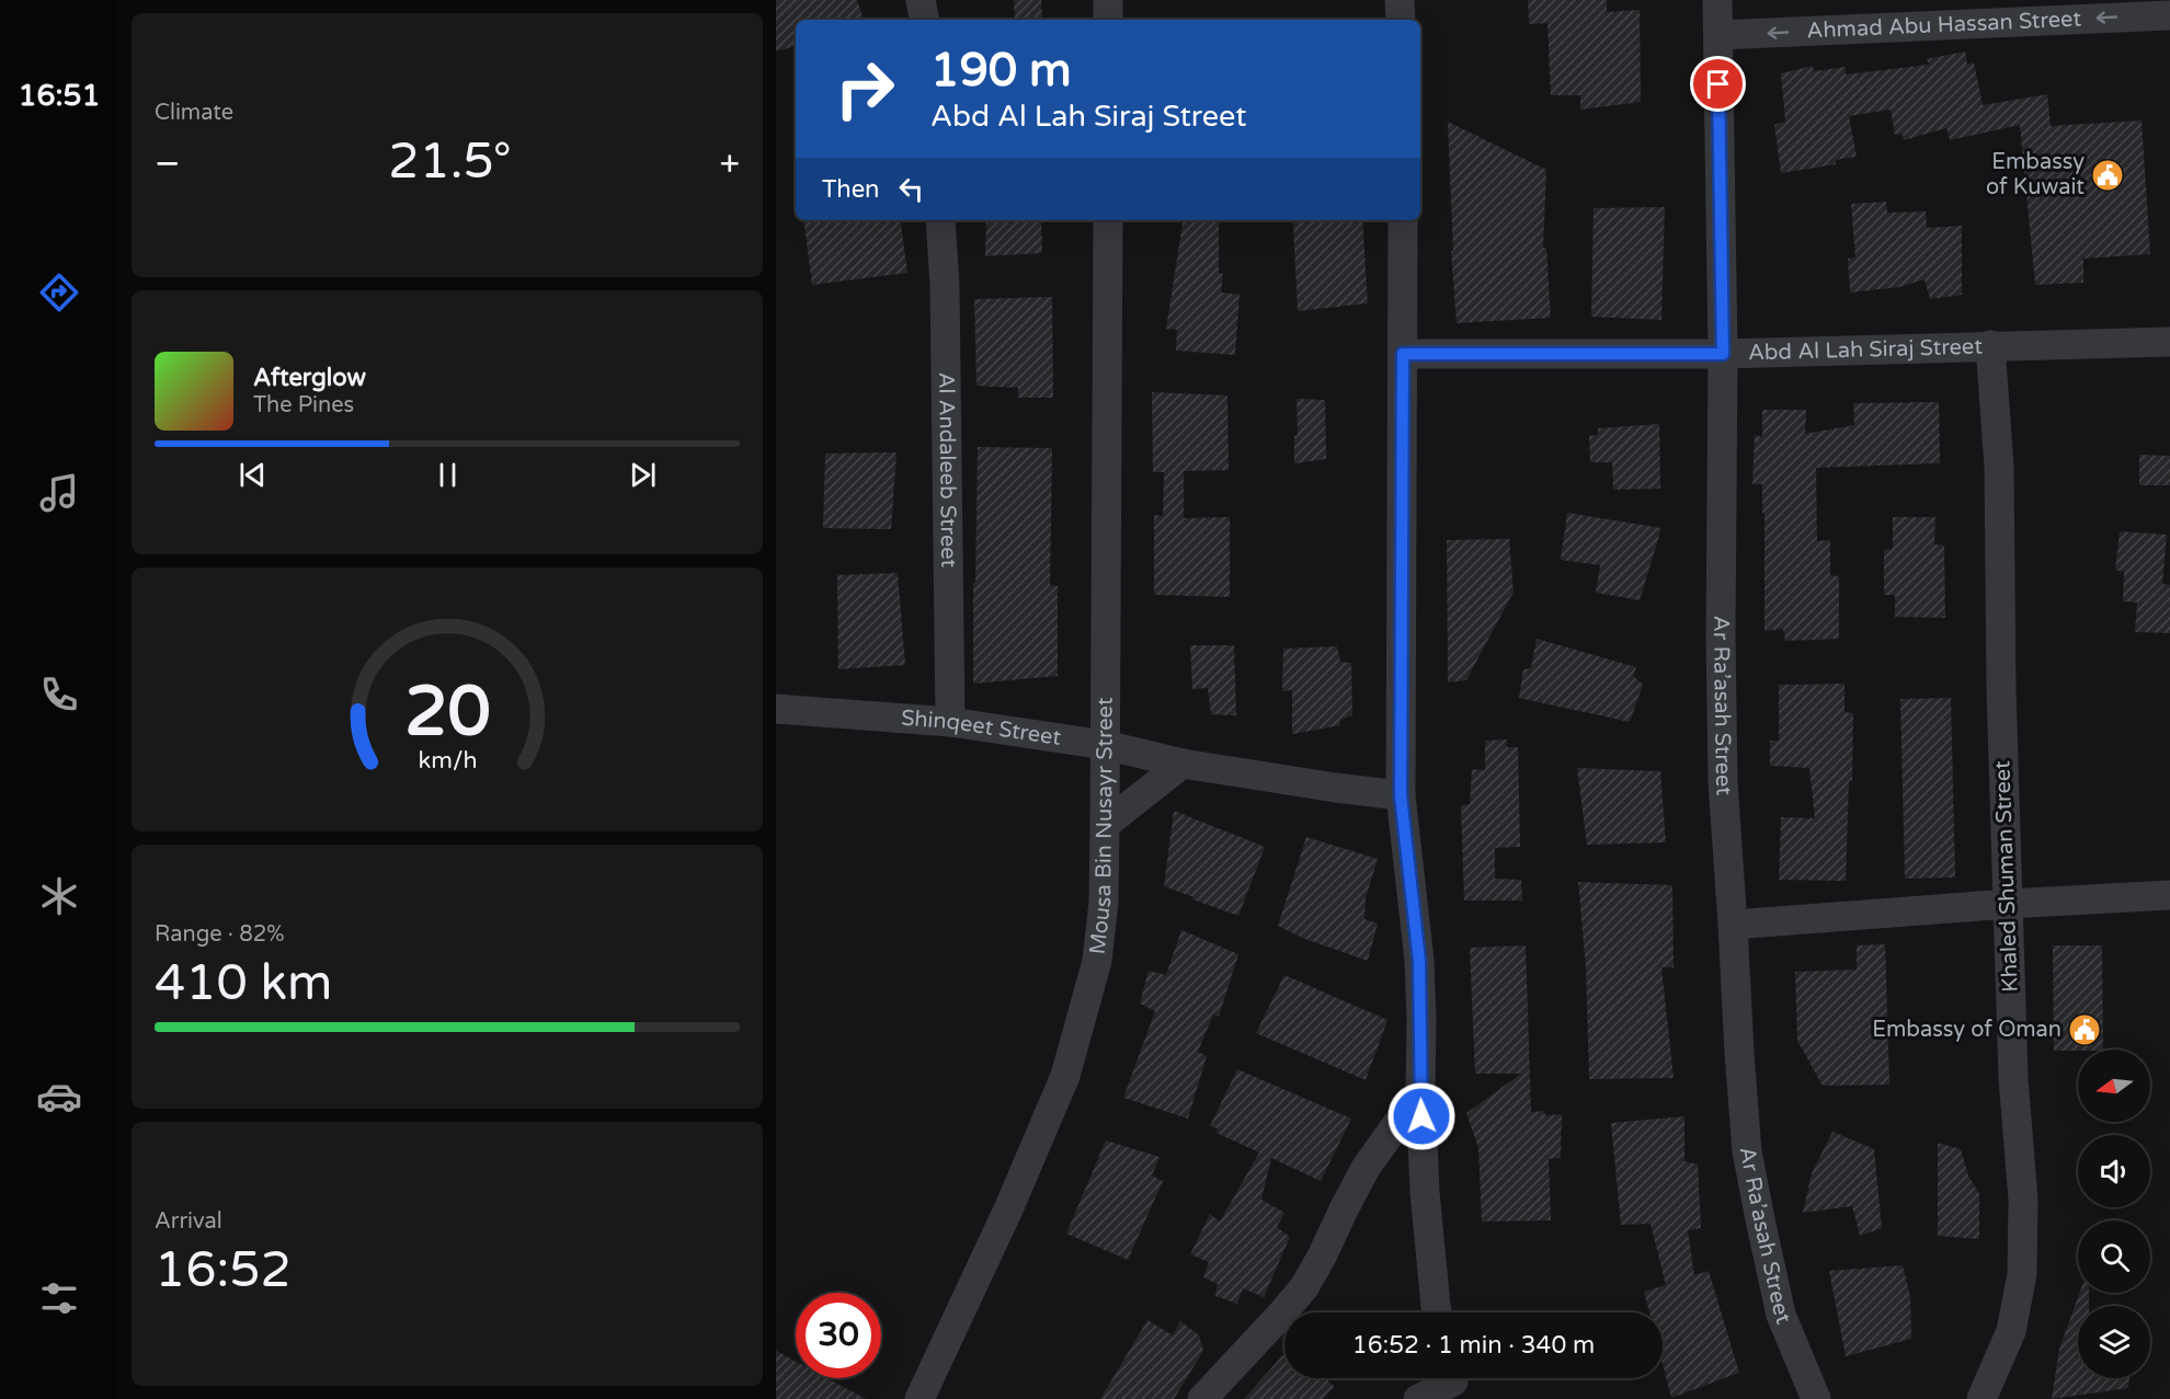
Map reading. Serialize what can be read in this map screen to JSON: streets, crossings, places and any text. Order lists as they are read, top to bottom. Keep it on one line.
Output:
{"streets":{"street":["Ahmad Abu Hassan Street","Abd Al Lah Siraj Street","Al Andaleeb Street","Ar Ra’asah Street","Shinqeet Street","Mousa Bin Nusayr Street","Khaled Shuman Street"]},"crossings":[["Ahmad Abu Hassan Street","Ar Ra’asah Street"],["Abd Al Lah Siraj Street","Ar Ra’asah Street"],["Abd Al Lah Siraj Street","Khaled Shuman Street"],["Al Andaleeb Street","Shinqeet Street"],["Shinqeet Street","Mousa Bin Nusayr Street"]],"one_way":["Ahmad Abu Hassan Street"],"places":{"public building":["Embassy of Kuwait","Embassy of Oman"]},"north":"left","page":{"tabs":"16:51","tile":["Climate",["Range · 82%","410 km"],["Arrival","16:52"]],"turn":["190 m","Abd Al Lah Siraj Street"],"heat":["−","21.5°","+"],"then":"Then","song":["Afterglow","The Pines"],"limit":"30","trip":"16:52 · 1 min · 340 m","gauge":["20","km/h"]}}
